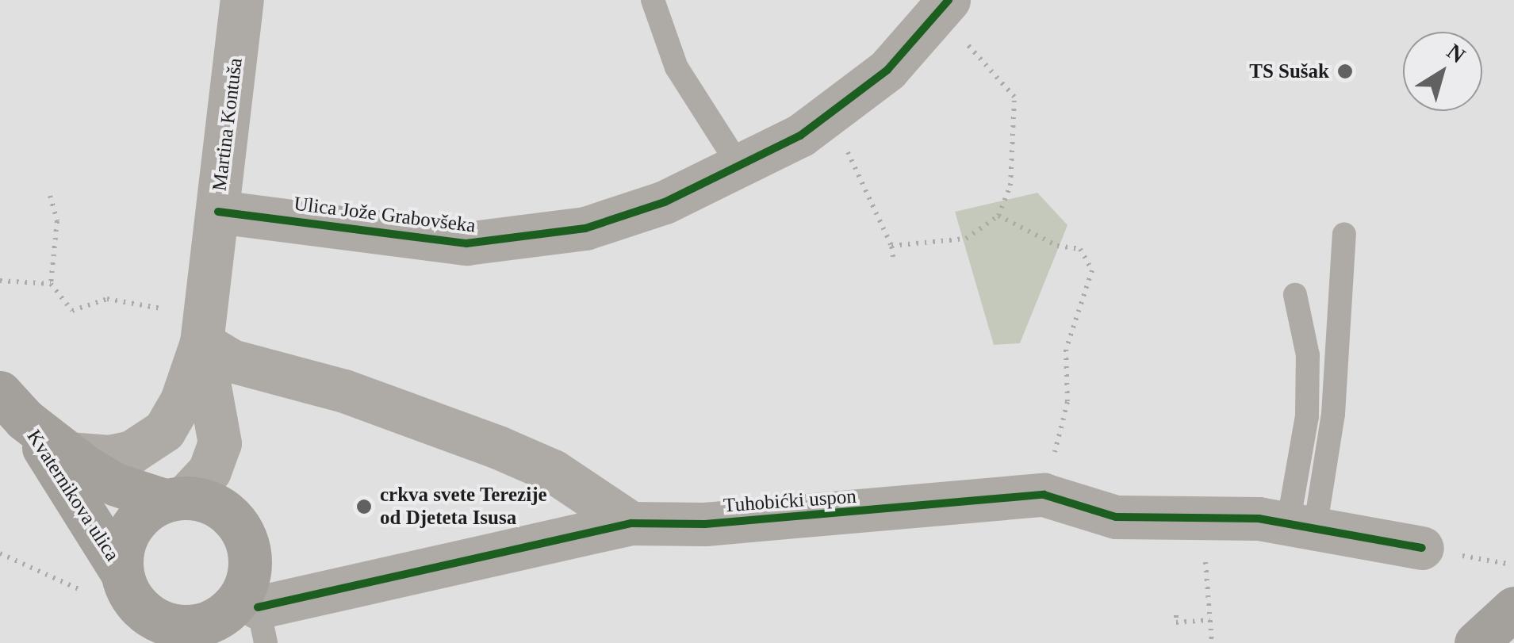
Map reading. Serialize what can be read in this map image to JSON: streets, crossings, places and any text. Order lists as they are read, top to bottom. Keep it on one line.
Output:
{"streets":{"main road":["Kvaternikova ulica"],"street":["Martina Kontuša","Ulica Jože Grabovšeka","Tuhobićki uspon"]},"crossings":[["Martina Kontuša","Ulica Jože Grabovšeka"],["Martina Kontuša","Kvaternikova ulica"],["Martina Kontuša","Tuhobićki uspon"],["Kvaternikova ulica","Tuhobićki uspon"]],"places":["TS Sušak","crkva svete Terezije od Djeteta Isusa"],"north":"top right"}
